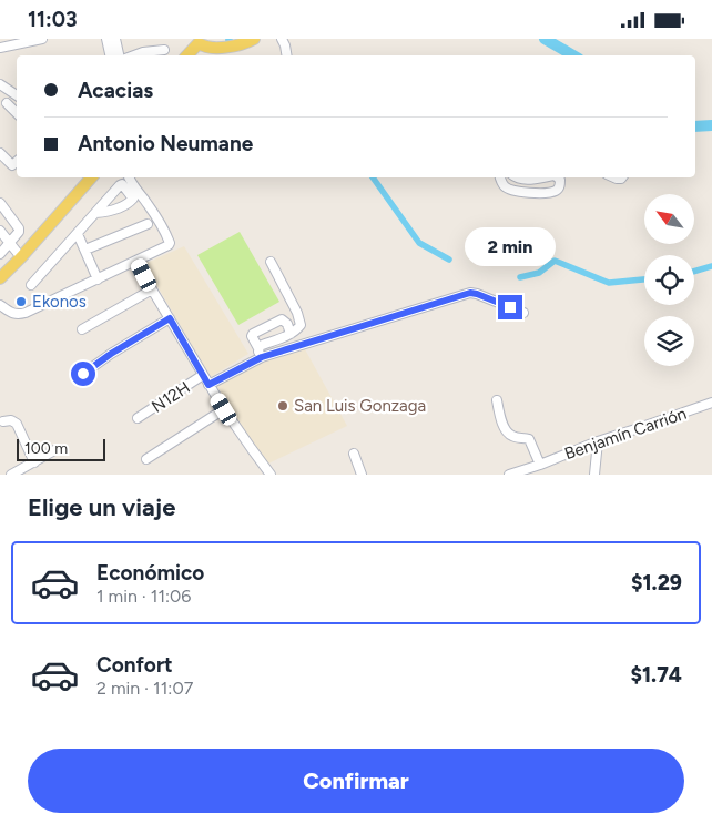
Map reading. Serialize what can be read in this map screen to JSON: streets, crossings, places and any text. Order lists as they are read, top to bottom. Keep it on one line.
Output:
{"streets":{"street":["N12H","Benjamín Carrión"]},"places":["Ekonos","San Luis Gonzaga"],"scale_bar":"100 m","north":"top left","page":{"status":"11:03","banner":["Acacias","Antonio Neumane"],"bubble":"2 min","scale":"100 m","heading":"Elige un viaje","list":[{"name":"Económico","note":"1 min · 11:06","value":"$1.29"},{"name":"Confort","note":"2 min · 11:07","value":"$1.74"}],"buttons":"Confirmar"}}
